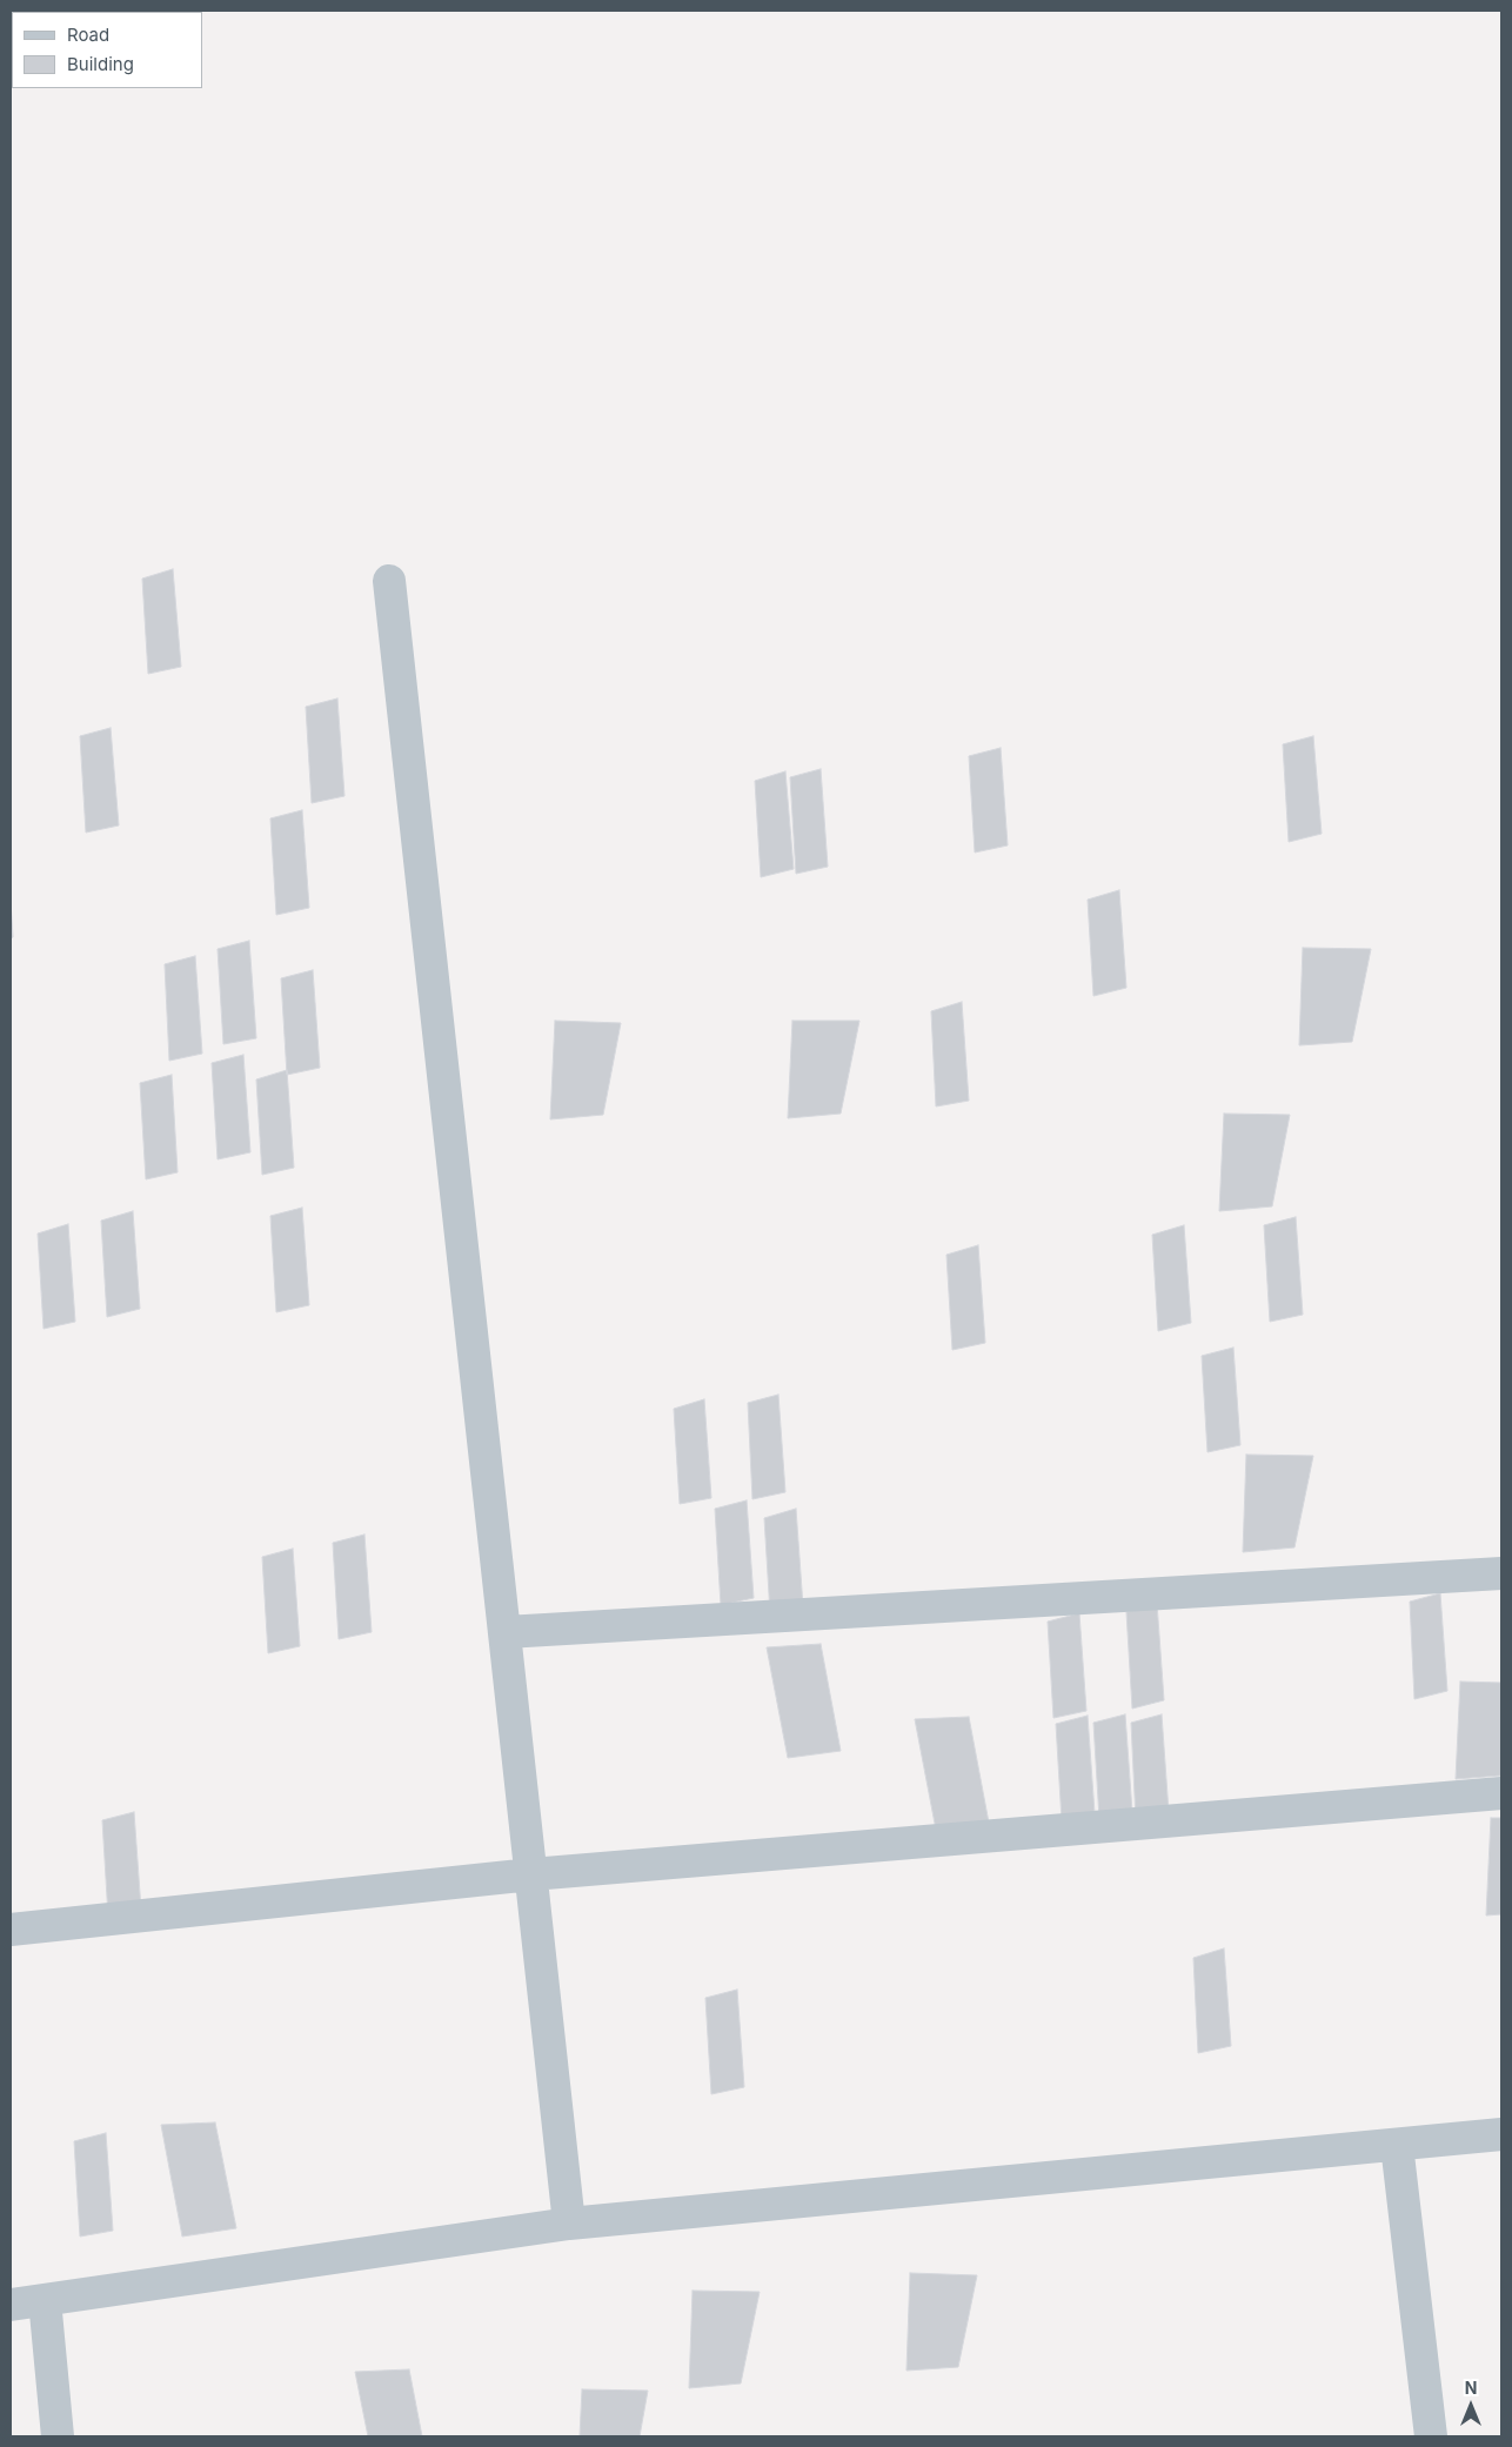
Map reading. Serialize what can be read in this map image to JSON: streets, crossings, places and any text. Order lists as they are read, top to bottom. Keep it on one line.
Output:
{"legend":["Road","Building"],"north":"top"}
